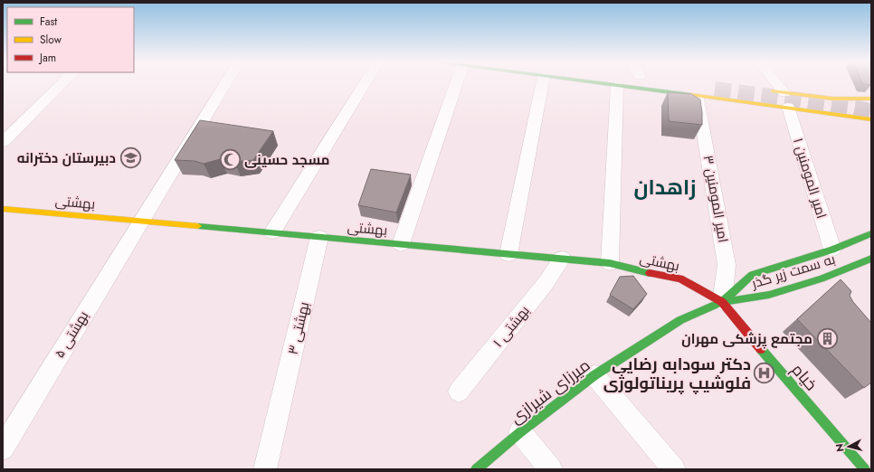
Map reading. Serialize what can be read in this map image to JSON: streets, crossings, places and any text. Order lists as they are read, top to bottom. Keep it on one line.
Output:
{"streets":{"main road":["بهشتی","به سمت زیر گذر","خیام","میرزای شیرازی"],"street":["امیر المومنین ۱","امیر المومنین ۳","بهشتی ۱","بهشتی ۳","بهشتی ۵"]},"crossings":[["امیر المومنین ۳","بهشتی"],["امیر المومنین ۳","به سمت زیر گذر"],["امیر المومنین ۳","خیام"],["امیر المومنین ۳","میرزای شیرازی"],["بهشتی","به سمت زیر گذر"],["بهشتی","بهشتی ۱"],["بهشتی","بهشتی ۳"],["بهشتی","بهشتی ۵"],["بهشتی","خیام"],["بهشتی","میرزای شیرازی"],["به سمت زیر گذر","خیام"],["به سمت زیر گذر","میرزای شیرازی"],["خیام","میرزای شیرازی"]],"districts":["زاهدان"],"places":{"school or university":["دبیرستان دخترانه"],"mosque":["مسجد حسینی"],"building":["مجتمع پزشکی مهران"],"hospital":["دکتر سودابه رضایی فلوشیپ پریناتولوژی"]},"legend":["Fast","Slow","Jam"],"north":"left"}
